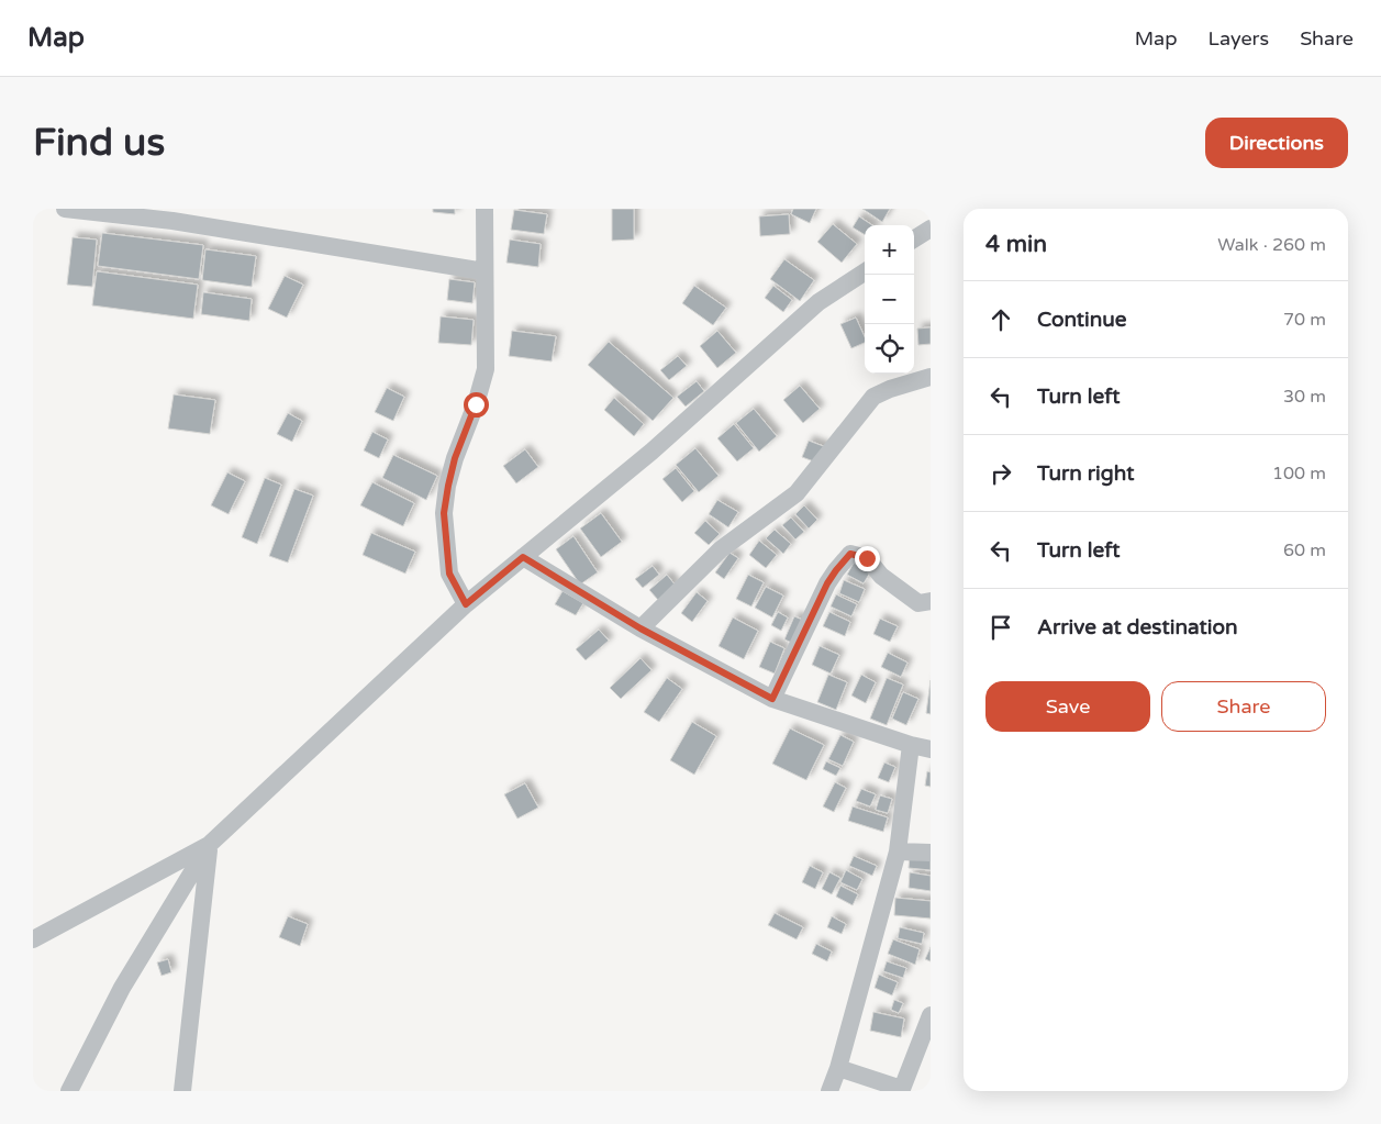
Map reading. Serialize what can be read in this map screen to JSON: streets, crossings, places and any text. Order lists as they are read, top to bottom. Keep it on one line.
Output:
{"page":{"header":"Map","nav":["Map","Layers","Share"],"buttons":["Directions",["Save","Share"]],"title":"Find us","heading":["4 min","Walk · 260 m"],"map_buttons":["+","−"],"list":[["Continue","70 m"],["Turn left","30 m"],["Turn right","100 m"],["Turn left","60 m"],"Arrive at destination"]}}
